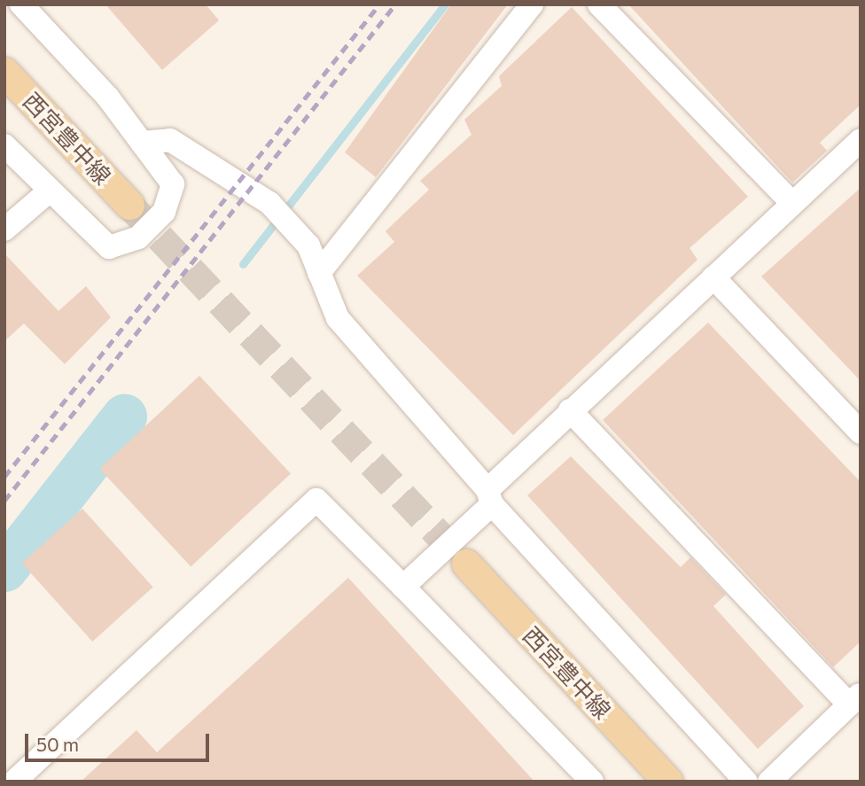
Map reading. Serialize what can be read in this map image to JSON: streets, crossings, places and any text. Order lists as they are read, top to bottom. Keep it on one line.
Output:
{"streets":{"main road":["西宮豊中線"]},"scale_bar":"50 m"}
